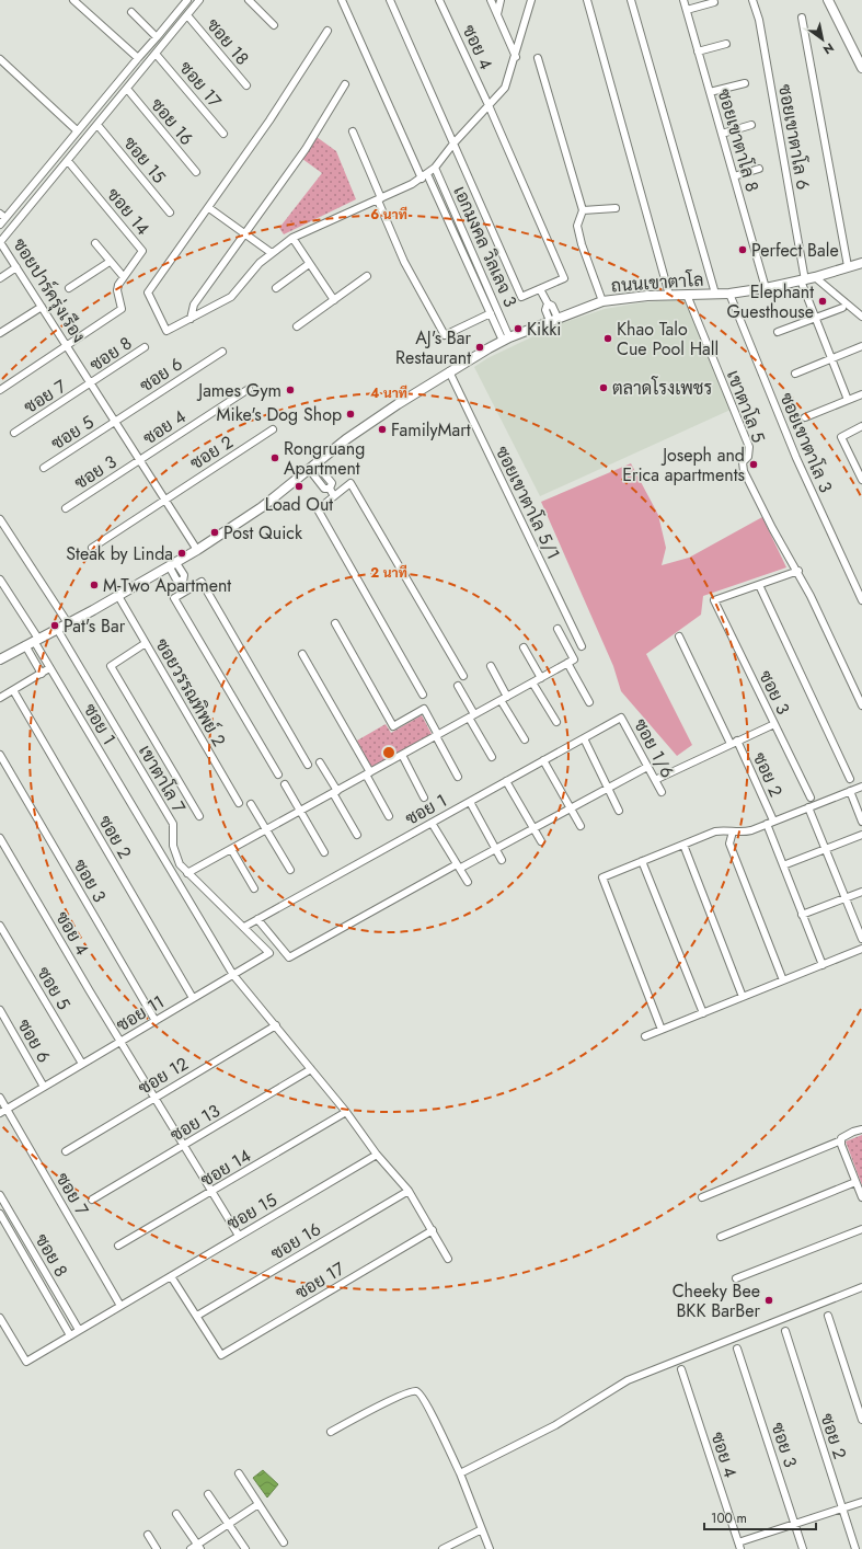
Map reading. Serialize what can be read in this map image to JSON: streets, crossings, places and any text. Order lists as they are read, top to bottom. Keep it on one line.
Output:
{"streets":{"street":["ซอย 18","ซอย 4","ซอย 17","ซอย 16","ซอยเขาตาโล 6","ซอยเขาตาโล 8","ซอย 15","ซอย 14","เอกมงคล วิลเลจ 3","ถนนเขาตาโล","ซอยปาร์ครุ่งเรือง","ซอย 8","ซอย 6","ซอย 7","เขาตาโล 5","ซอย 5","ซอยเขาตาโล 3","ซอย 2","ซอย 3","ซอยเขาตาโล 5/1","ซอยวรรณทิพย์ 2","ซอย 1","ซอย 1/6","เขาตาโล 7","ซอย 11","ซอย 12","ซอย 13"]},"crossings":[["ซอย 18","ซอยปาร์ครุ่งเรือง"],["ซอย 4","ซอย 15"],["ซอย 4","ซอย 14"],["ซอย 4","ซอยปาร์ครุ่งเรือง"],["ซอย 4","ซอย 3"],["ซอย 4","ซอย 11"],["ซอย 4","ซอย 12"],["ซอย 4","ซอย 13"],["ซอย 17","ซอย 16"],["ซอย 17","ซอยปาร์ครุ่งเรือง"],["ซอย 17","ซอย 1"],["ซอย 16","ซอยปาร์ครุ่งเรือง"],["ซอย 16","ซอย 1"],["ซอยเขาตาโล 6","ถนนเขาตาโล"],["ซอยเขาตาโล 8","ถนนเขาตาโล"],["ซอย 15","ซอยปาร์ครุ่งเรือง"],["ซอย 15","ซอย 8"],["ซอย 15","ซอย 7"],["ซอย 15","ซอย 1"],["ซอย 14","ซอยปาร์ครุ่งเรือง"],["ซอย 14","ซอย 1"],["เอกมงคล วิลเลจ 3","ถนนเขาตาโล"],["ถนนเขาตาโล","ซอยปาร์ครุ่งเรือง"],["ถนนเขาตาโล","เขาตาโล 5"],["ถนนเขาตาโล","ซอยเขาตาโล 3"],["ถนนเขาตาโล","ซอยเขาตาโล 5/1"],["ถนนเขาตาโล","ซอยวรรณทิพย์ 2"],["ถนนเขาตาโล","ซอย 1"],["ถนนเขาตาโล","เขาตาโล 7"],["ซอยปาร์ครุ่งเรือง","ซอย 8"],["ซอยปาร์ครุ่งเรือง","ซอย 6"],["ซอยปาร์ครุ่งเรือง","ซอย 7"],["ซอยปาร์ครุ่งเรือง","ซอย 5"],["ซอยปาร์ครุ่งเรือง","ซอย 2"],["ซอยปาร์ครุ่งเรือง","ซอย 3"],["ซอย 8","ซอย 7"],["ซอย 6","ซอย 5"],["ซอย 6","ซอย 11"],["ซอย 7","ซอย 11"],["ซอย 5","ซอย 11"],["ซอย 2","ซอย 11"],["ซอย 3","ซอย 11"],["ซอย 1","ซอย 1/6"],["ซอย 1","เขาตาโล 7"],["ซอย 1","ซอย 11"],["ซอย 1","ซอย 12"],["ซอย 1","ซอย 13"],["เขาตาโล 7","ซอย 11"]],"places":["Perfect Bale","Elephant Guesthouse","Kikki","Khao Talo Cue Pool Hall","AJ's Bar Restaurant","ตลาดโรงเพชร","James Gym","Mike's Dog Shop","FamilyMart","Rongruang Apartment","Joseph and Erica apartments","Load Out","Post Quick","Steak by Linda","M-Two Apartment","Pat's Bar","Cheeky Bee BKK BarBer"],"scale_bar":"100 m","north":"bottom right","rings":["6 นาที","4 นาที","2 นาที"]}
